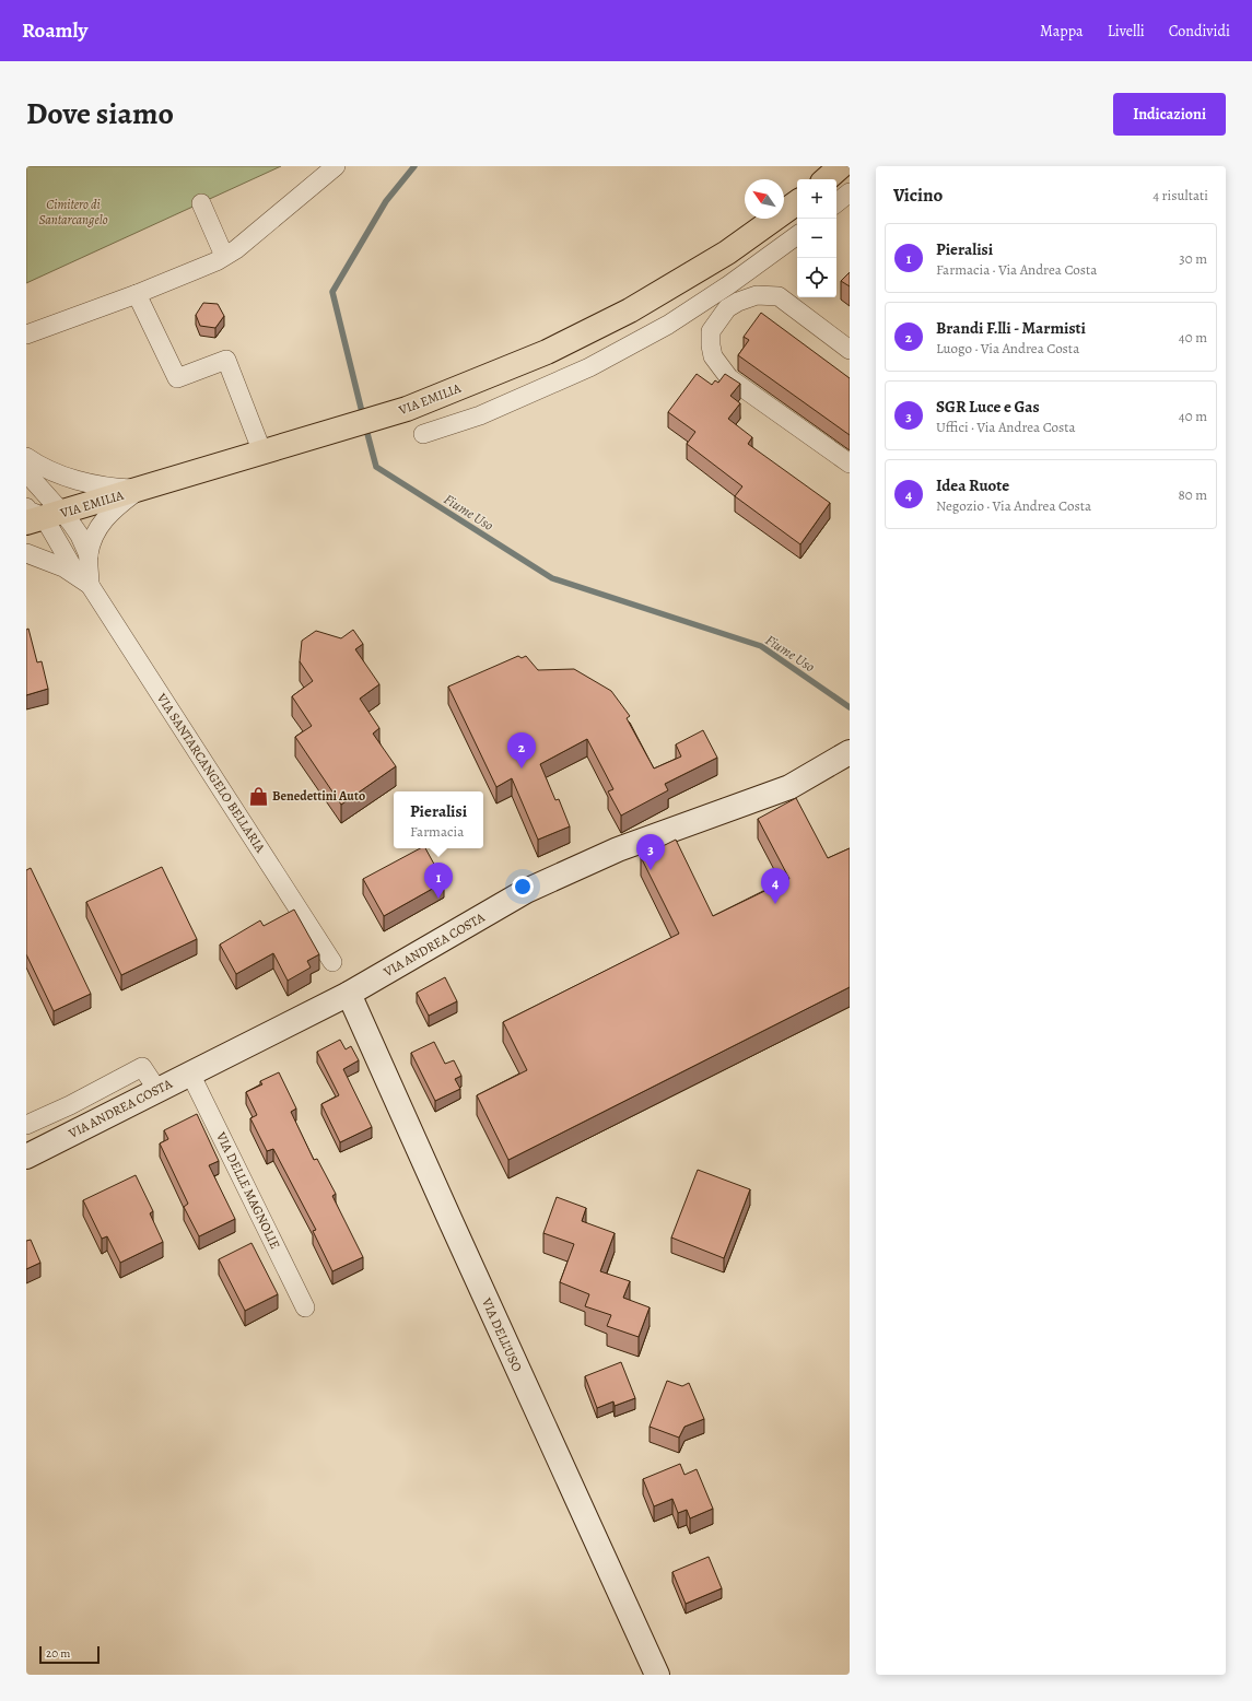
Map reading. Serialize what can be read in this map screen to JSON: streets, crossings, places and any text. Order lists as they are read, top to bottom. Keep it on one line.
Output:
{"streets":{"main road":["VIA EMILIA"],"street":["VIA SANTARCANGELO BELLARIA","VIA ANDREA COSTA","VIA DELLE MAGNOLIE","VIA DELL'USO"]},"crossings":[["VIA EMILIA","VIA SANTARCANGELO BELLARIA"],["VIA ANDREA COSTA","VIA DELLE MAGNOLIE"],["VIA ANDREA COSTA","VIA DELL'USO"]],"water":["Fiume Uso"],"parks":["Cimitero di Santarcangelo"],"places":{"shop":["Benedettini Auto"]},"scale_bar":"20 m","north":"top left","page":{"header":"Roamly","nav":["Mappa","Livelli","Condividi"],"title":"Dove siamo","buttons":"Indicazioni","heading":["Vicino","4 risultati"],"map_buttons":["+","−"],"list":[{"mark":"1","name":"Pieralisi","note":"Farmacia · Via Andrea Costa","value":"30 m"},{"mark":"2","name":"Brandi F.lli - Marmisti","note":"Luogo · Via Andrea Costa","value":"40 m"},{"mark":"3","name":"SGR Luce e Gas","note":"Uffici · Via Andrea Costa","value":"40 m"},{"mark":"4","name":"Idea Ruote","note":"Negozio · Via Andrea Costa","value":"80 m"}],"pins":["2","3","1","4"],"popup":["Pieralisi","Farmacia"],"scale":"20 m"}}
